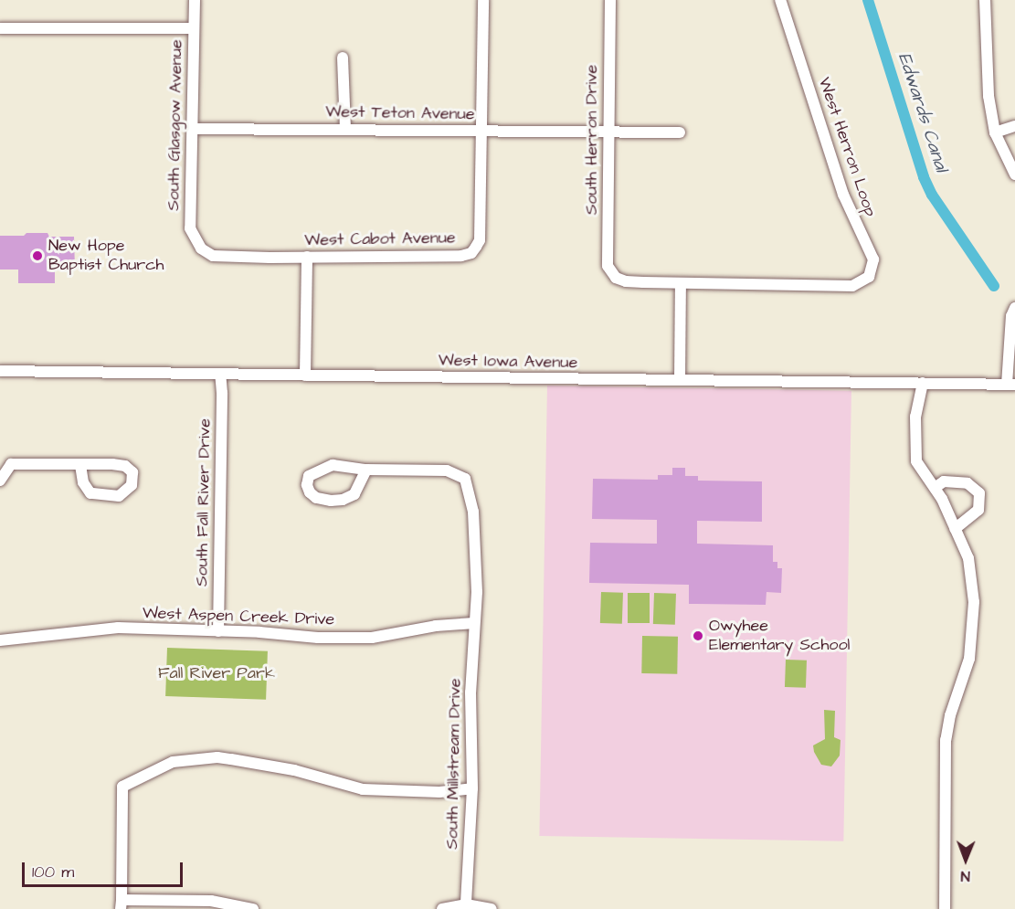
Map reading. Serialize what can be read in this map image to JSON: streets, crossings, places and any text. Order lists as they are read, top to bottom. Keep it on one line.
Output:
{"streets":{"street":["West Teton Avenue","South Glasgow Avenue","South Herron Drive","West Herron Loop","West Cabot Avenue","West Iowa Avenue","South Fall River Drive","West Aspen Creek Drive","South Millstream Drive"]},"crossings":[["West Teton Avenue","South Glasgow Avenue"],["West Teton Avenue","South Herron Drive"],["West Teton Avenue","West Cabot Avenue"],["South Glasgow Avenue","West Cabot Avenue"],["South Herron Drive","West Herron Loop"],["West Iowa Avenue","South Fall River Drive"],["South Fall River Drive","West Aspen Creek Drive"],["West Aspen Creek Drive","South Millstream Drive"]],"water":["Edwards Canal"],"parks":["Fall River Park"],"places":["New Hope Baptist Church","Owyhee Elementary School"],"scale_bar":"100 m","north":"bottom"}
